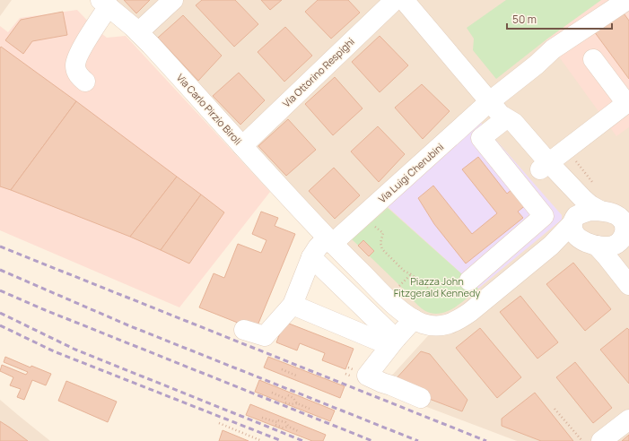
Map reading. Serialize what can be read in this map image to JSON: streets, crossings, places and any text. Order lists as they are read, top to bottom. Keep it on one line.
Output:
{"streets":{"street":["Via Ottorino Respighi","Via Carlo Pirzio Biroli","Via Luigi Cherubini"]},"crossings":[["Via Ottorino Respighi","Via Carlo Pirzio Biroli"],["Via Carlo Pirzio Biroli","Via Luigi Cherubini"]],"parks":["Piazza John Fitzgerald Kennedy"],"scale_bar":"50 m"}
